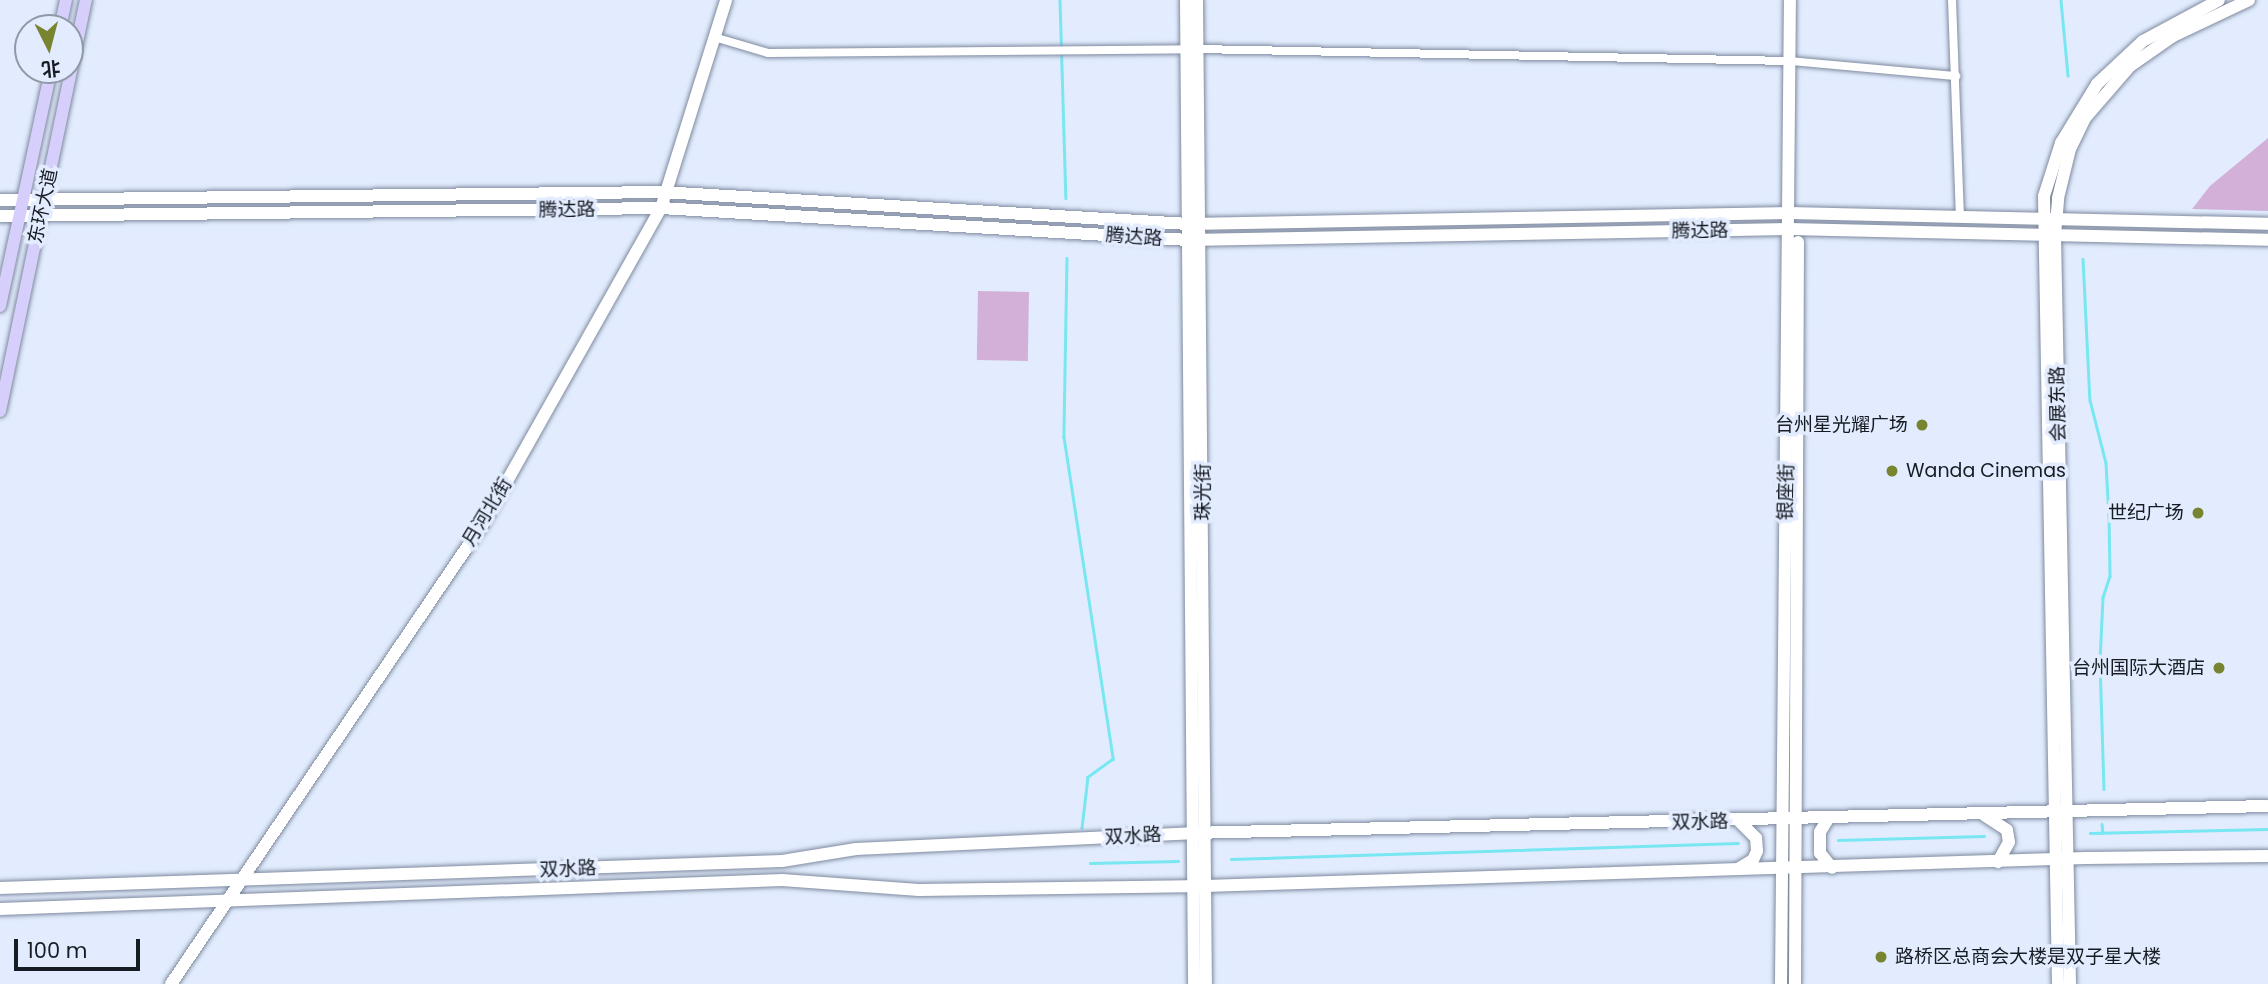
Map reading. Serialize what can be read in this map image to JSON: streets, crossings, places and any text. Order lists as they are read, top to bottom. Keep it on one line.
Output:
{"streets":{"main road":["东环大道","腾达路","会展东路","珠光街","银座街","月河北街","双水路"]},"crossings":[["东环大道","腾达路"],["腾达路","会展东路"],["腾达路","珠光街"],["腾达路","银座街"],["腾达路","月河北街"],["会展东路","双水路"],["珠光街","双水路"],["银座街","双水路"],["月河北街","双水路"]],"places":["台州星光耀广场","Wanda Cinemas","世纪广场","台州国际大酒店","路桥区总商会大楼是双子星大楼"],"scale_bar":"100 m","north":"bottom"}
